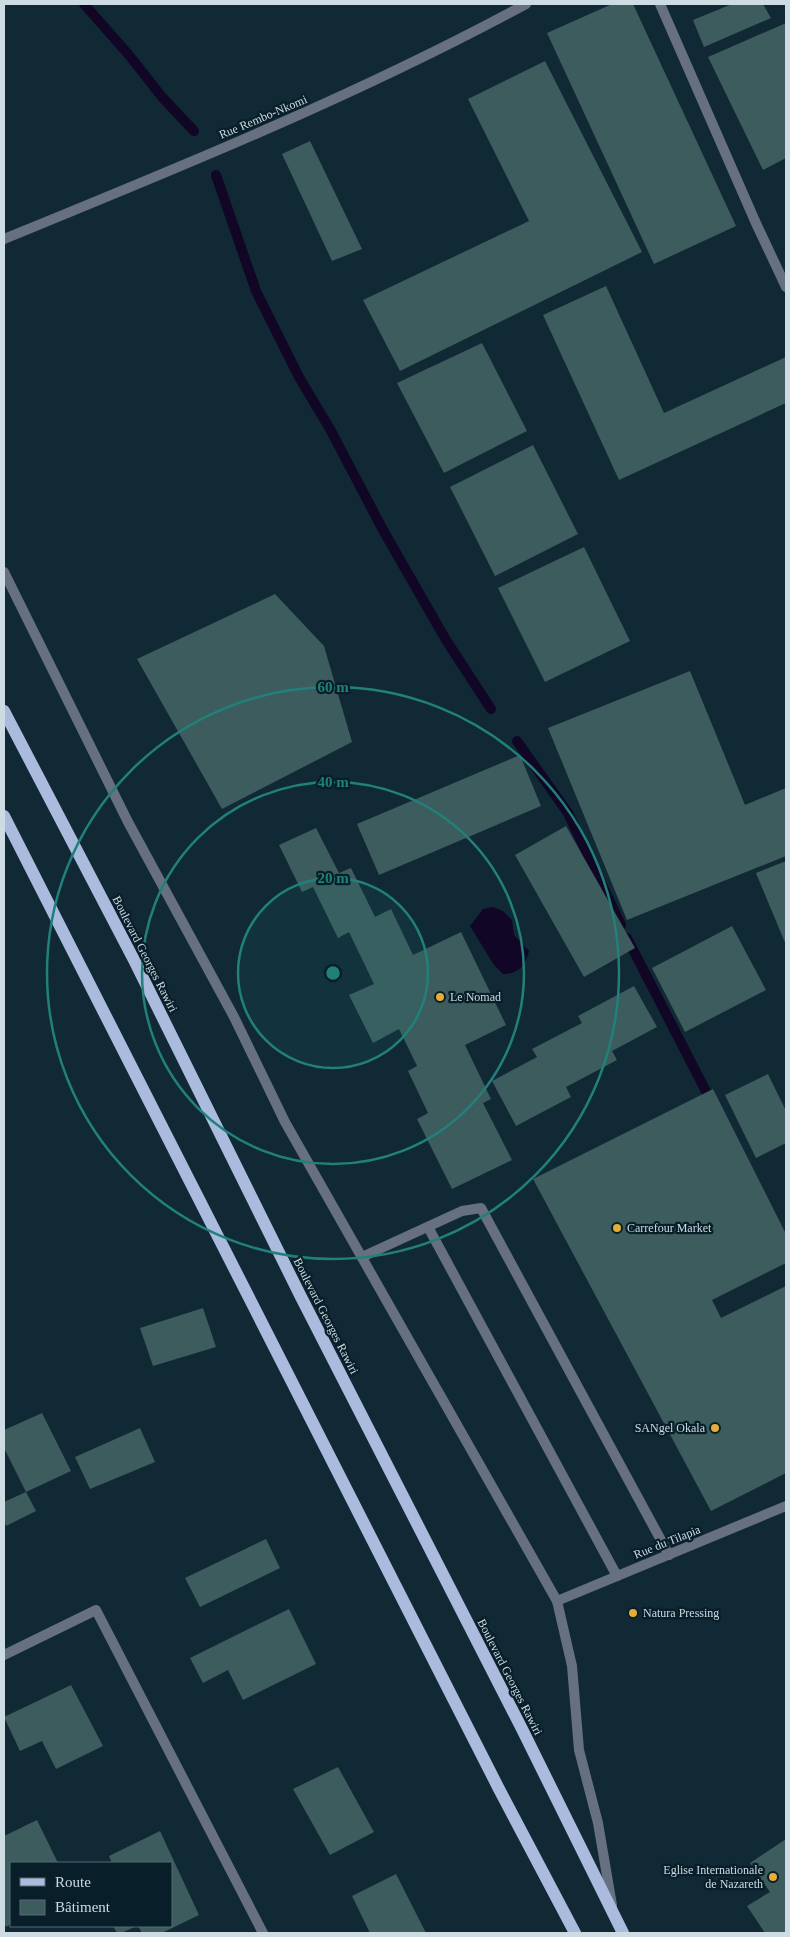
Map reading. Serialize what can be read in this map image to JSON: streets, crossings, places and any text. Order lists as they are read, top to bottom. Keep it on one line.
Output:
{"streets":{"main road":["Boulevard Georges Rawiri"],"street":["Rue Rembo-Nkomi","Rue du Tilapia"]},"places":["Le Nomad","Carrefour Market","SANgel Okala","Natura Pressing","Eglise Internationale de Nazareth"],"legend":["Route","Bâtiment"],"rings":["60 m","40 m","20 m"]}
